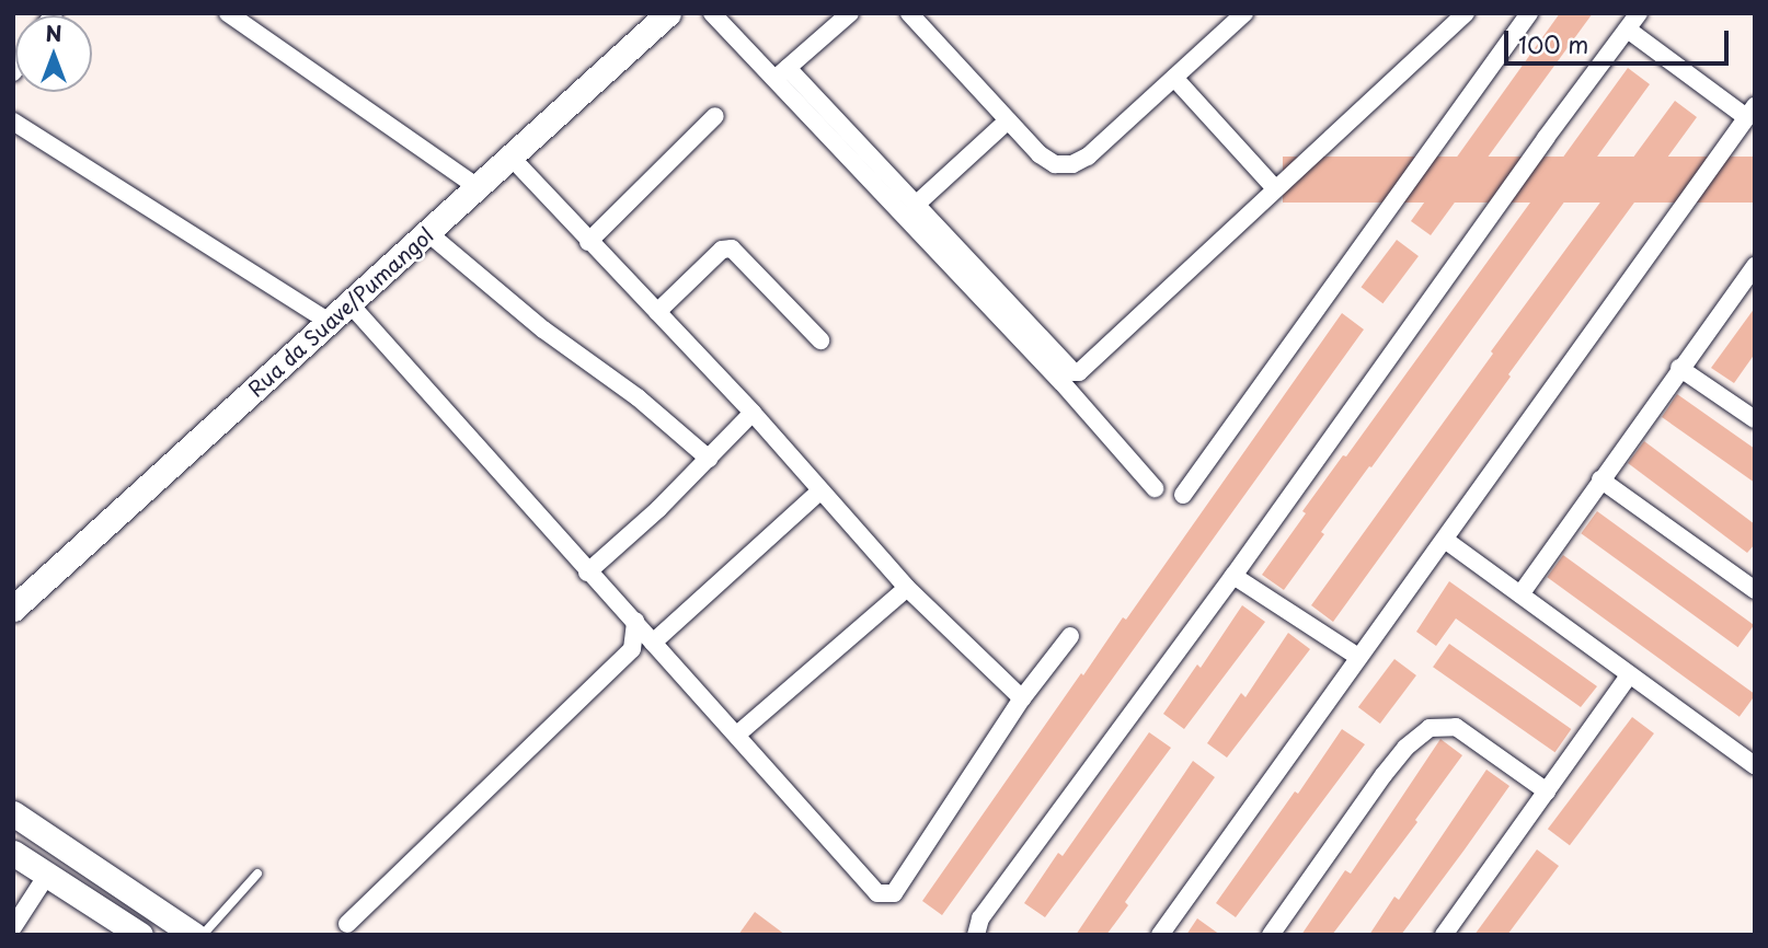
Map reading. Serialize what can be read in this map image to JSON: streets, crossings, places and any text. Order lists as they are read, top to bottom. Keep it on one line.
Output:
{"streets":{"street":["Rua da Suave/Pumangol"]},"scale_bar":"100 m","north":"top"}
